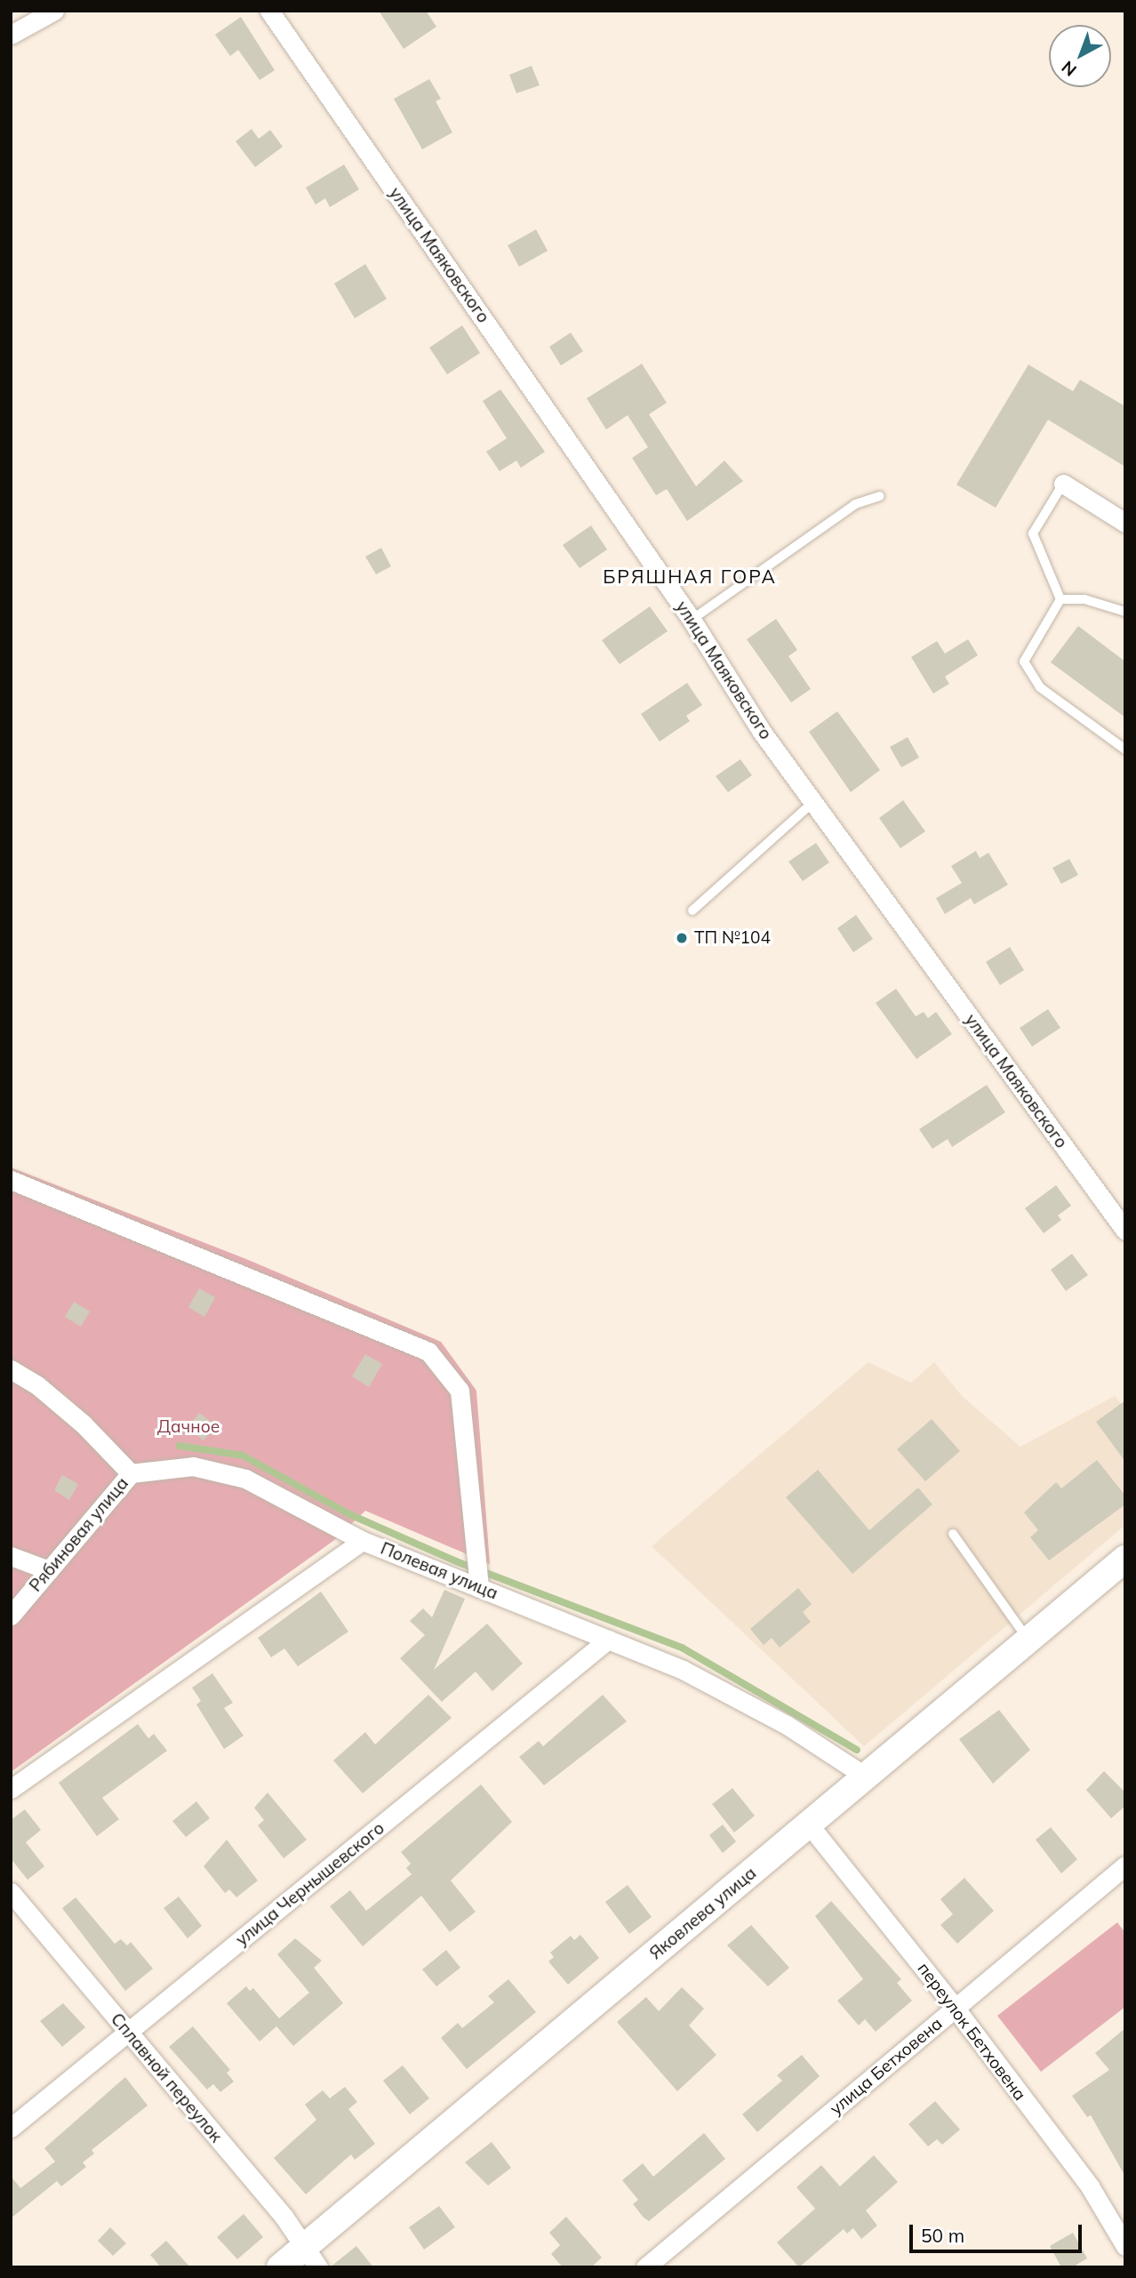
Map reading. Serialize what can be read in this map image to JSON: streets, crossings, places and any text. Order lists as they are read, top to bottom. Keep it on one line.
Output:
{"streets":{"street":["улица Маяковского","Рябиновая улица","Полевая улица","улица Чернышевского","Яковлева улица","переулок Бетховена","улица Бетховена","Сплавной переулок"]},"crossings":[["Рябиновая улица","Полевая улица"],["Полевая улица","улица Чернышевского"],["Полевая улица","Яковлева улица"],["улица Чернышевского","Сплавной переулок"],["Яковлева улица","переулок Бетховена"],["Яковлева улица","Сплавной переулок"],["переулок Бетховена","улица Бетховена"]],"districts":["БРЯШНАЯ ГОРА"],"parks":["Дачное"],"places":["ТП №104"],"scale_bar":"50 m","north":"bottom left"}
